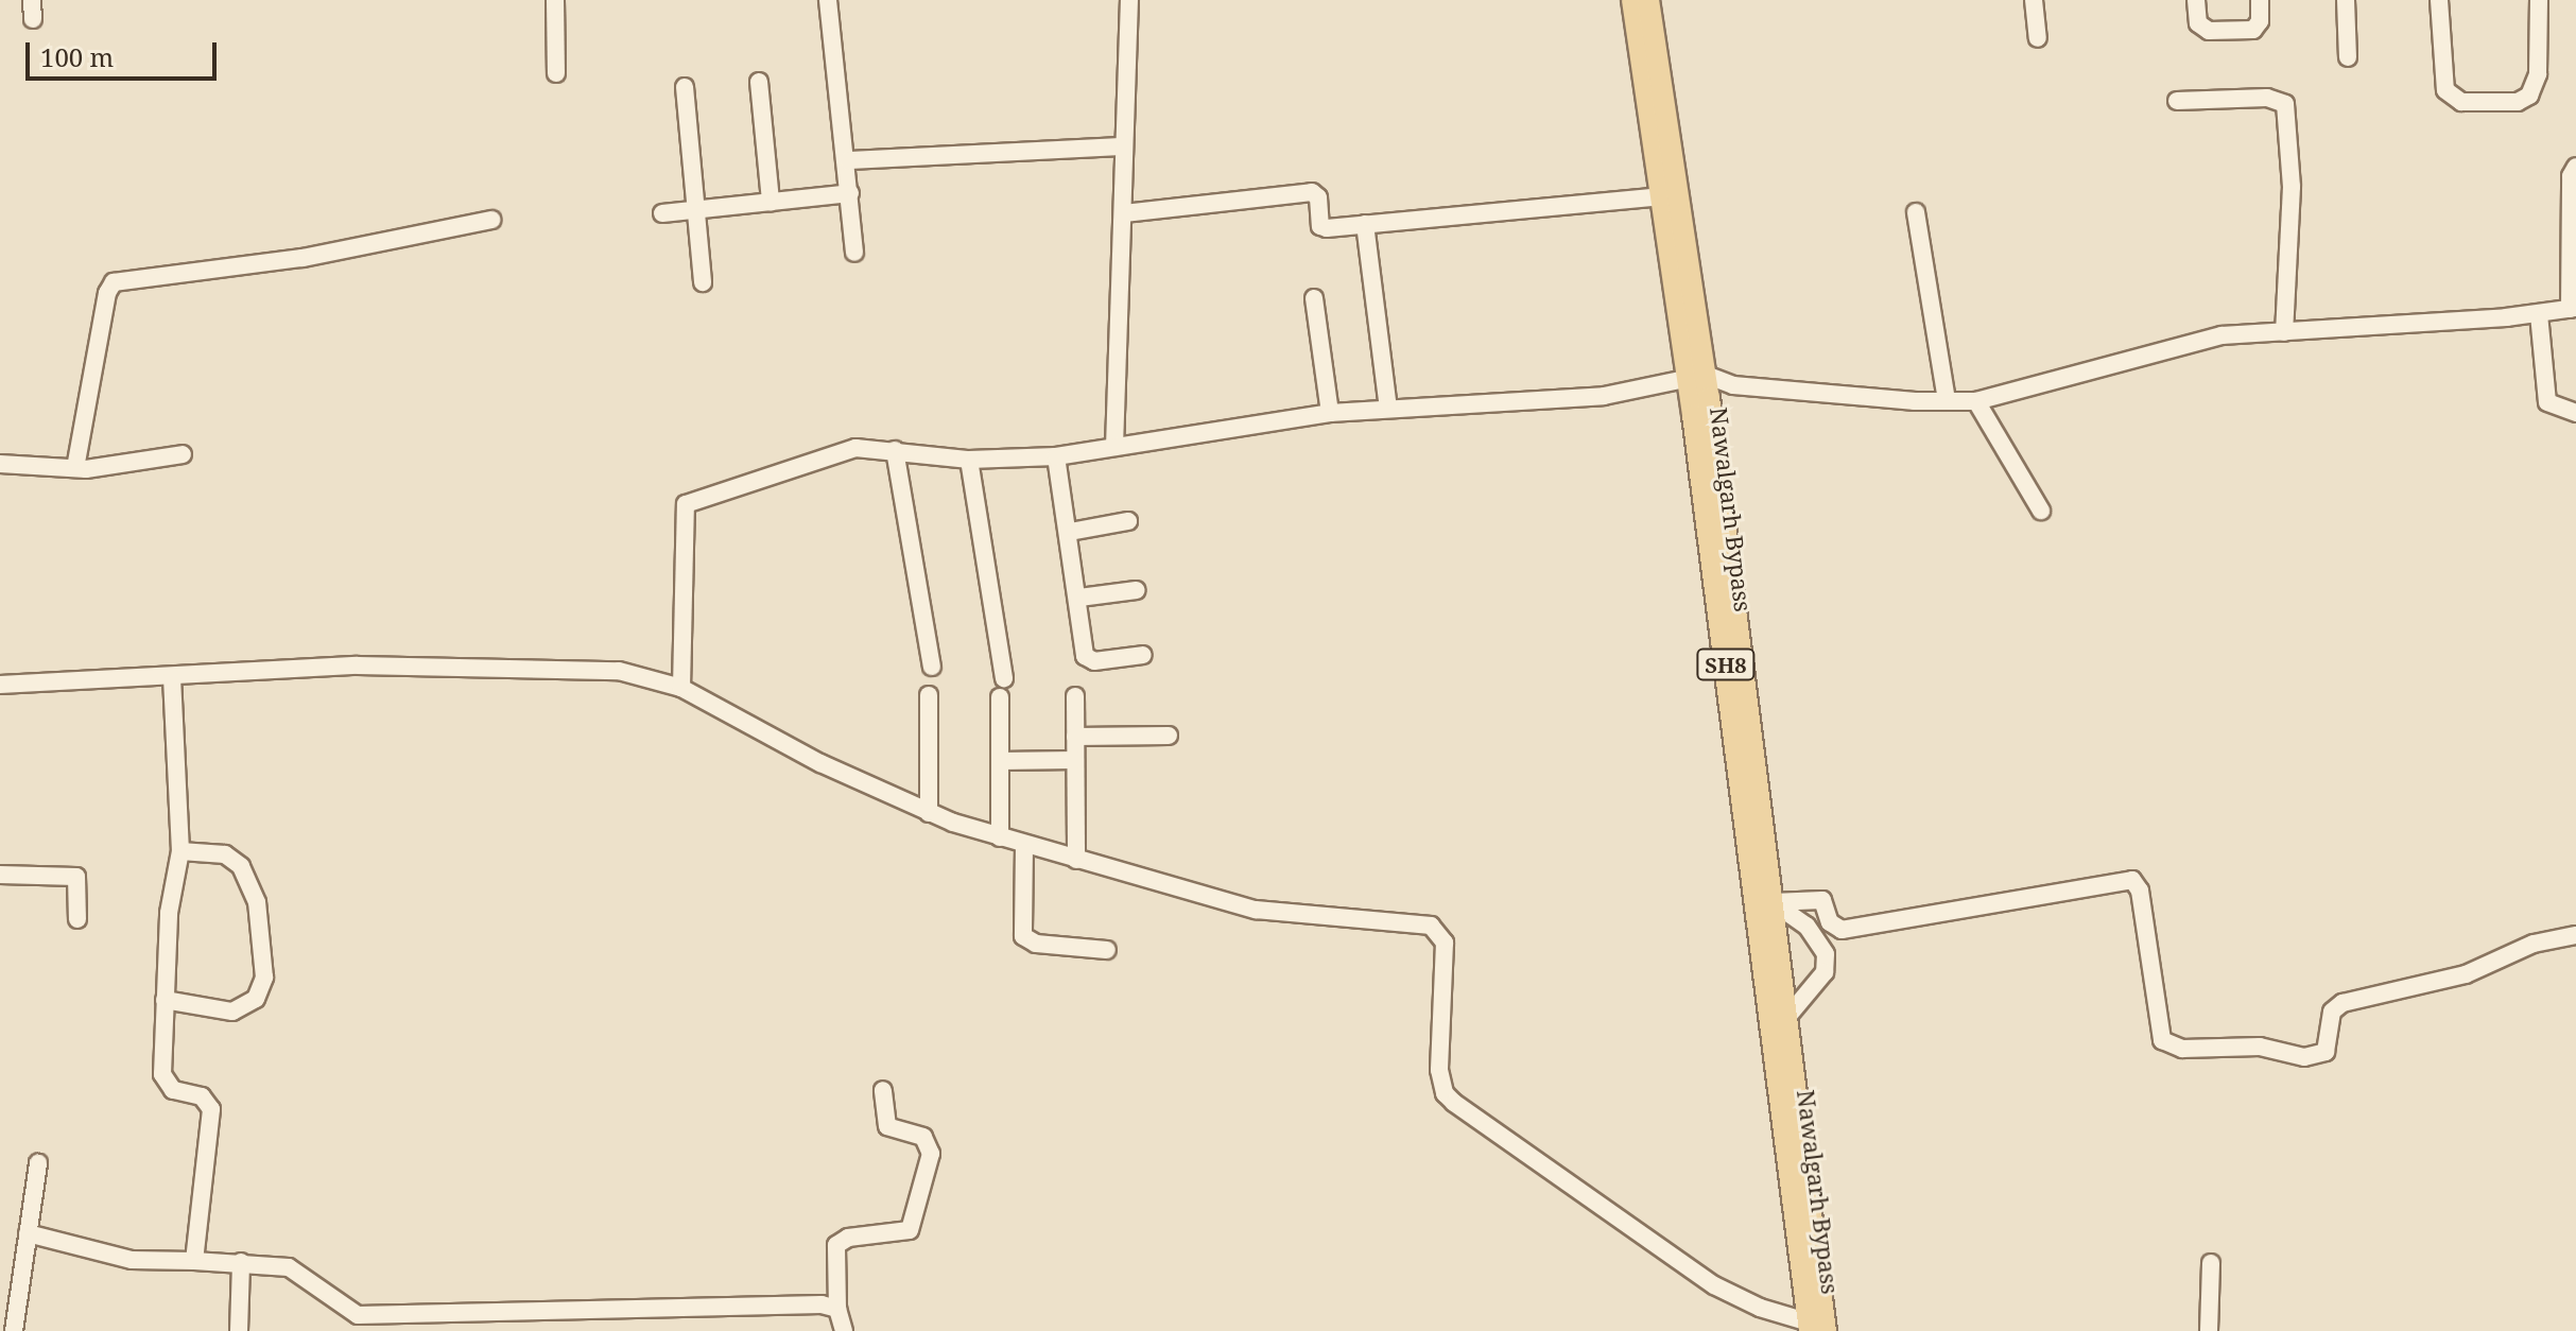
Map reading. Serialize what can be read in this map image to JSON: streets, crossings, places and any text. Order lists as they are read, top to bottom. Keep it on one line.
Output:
{"streets":{"main road":["Nawalgarh Bypass","SH8"]},"scale_bar":"100 m"}
